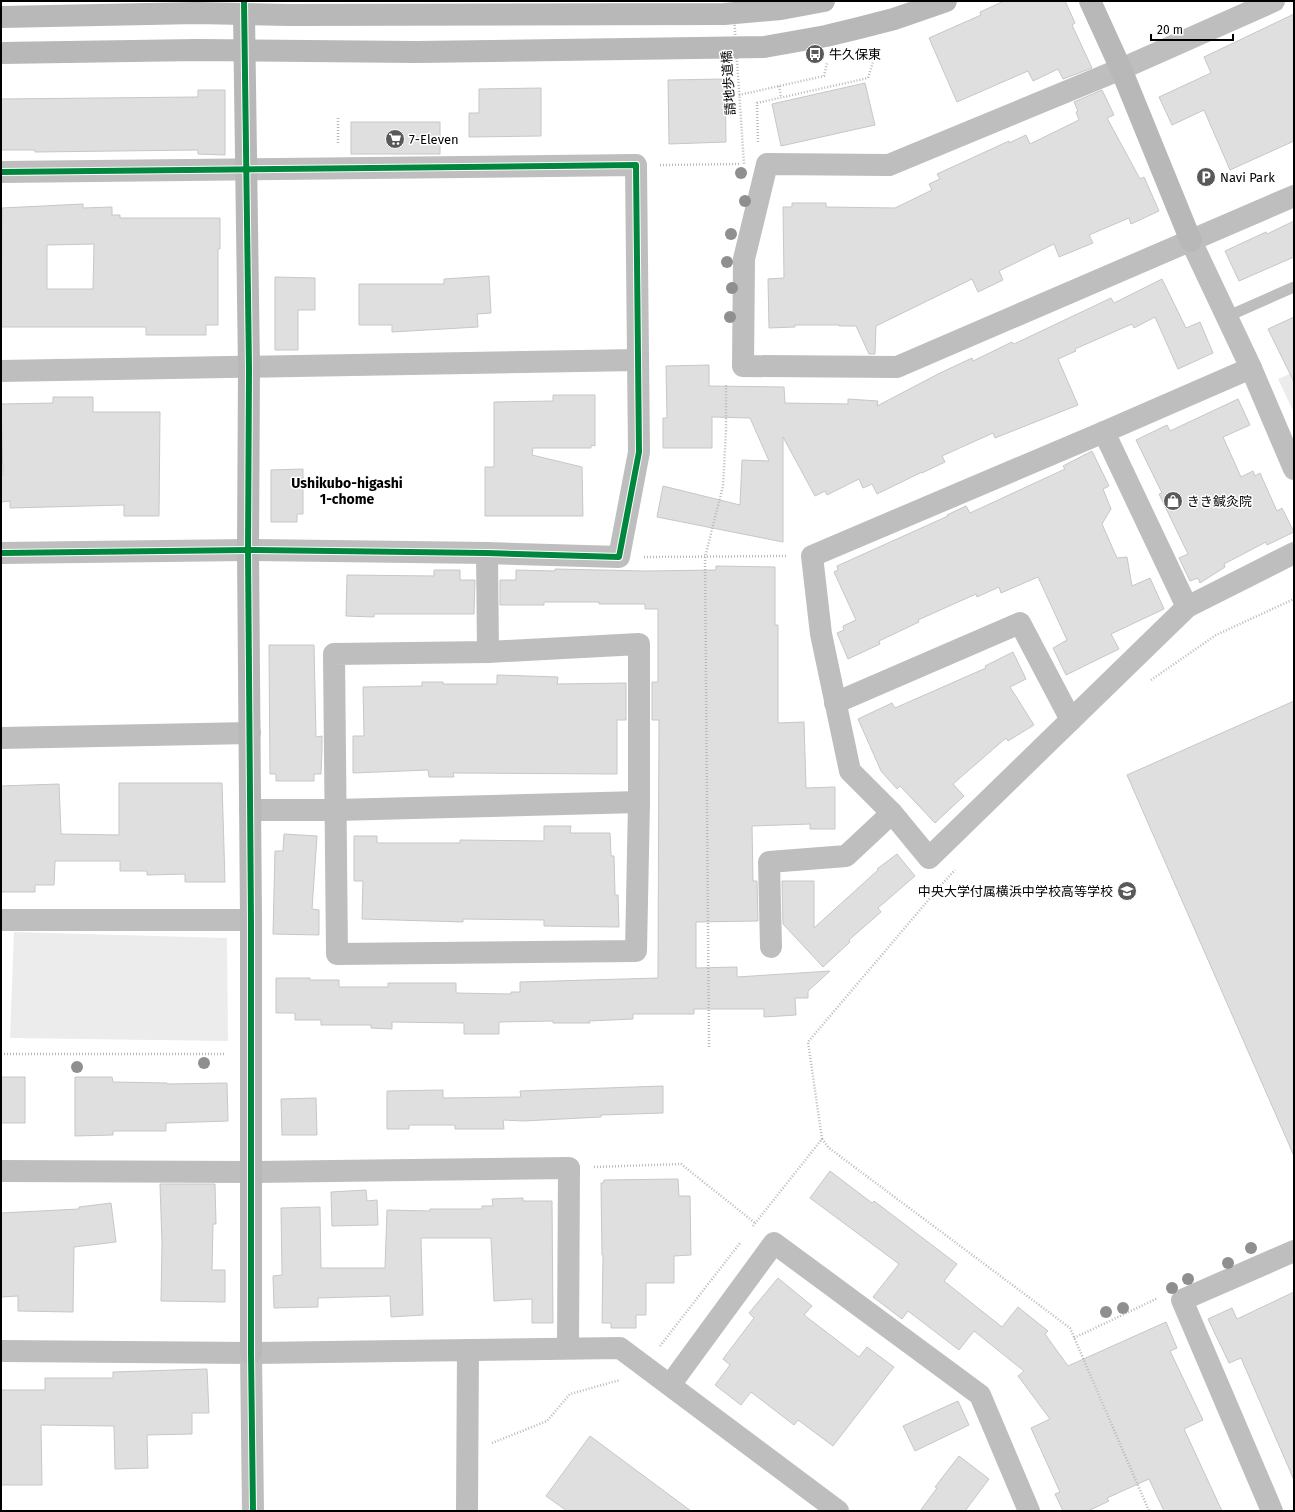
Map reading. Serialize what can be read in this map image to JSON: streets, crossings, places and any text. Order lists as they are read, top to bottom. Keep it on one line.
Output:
{"streets":{"path":["請地歩道橋"]},"districts":["Ushikubo-higashi 1-chome"],"places":{"bus stop":["牛久保東"],"supermarket":["7-Eleven"],"parking":["Navi Park"],"shop":["きき鍼灸院"],"school or university":["中央大学付属横浜中学校高等学校"]},"scale_bar":"20 m"}
